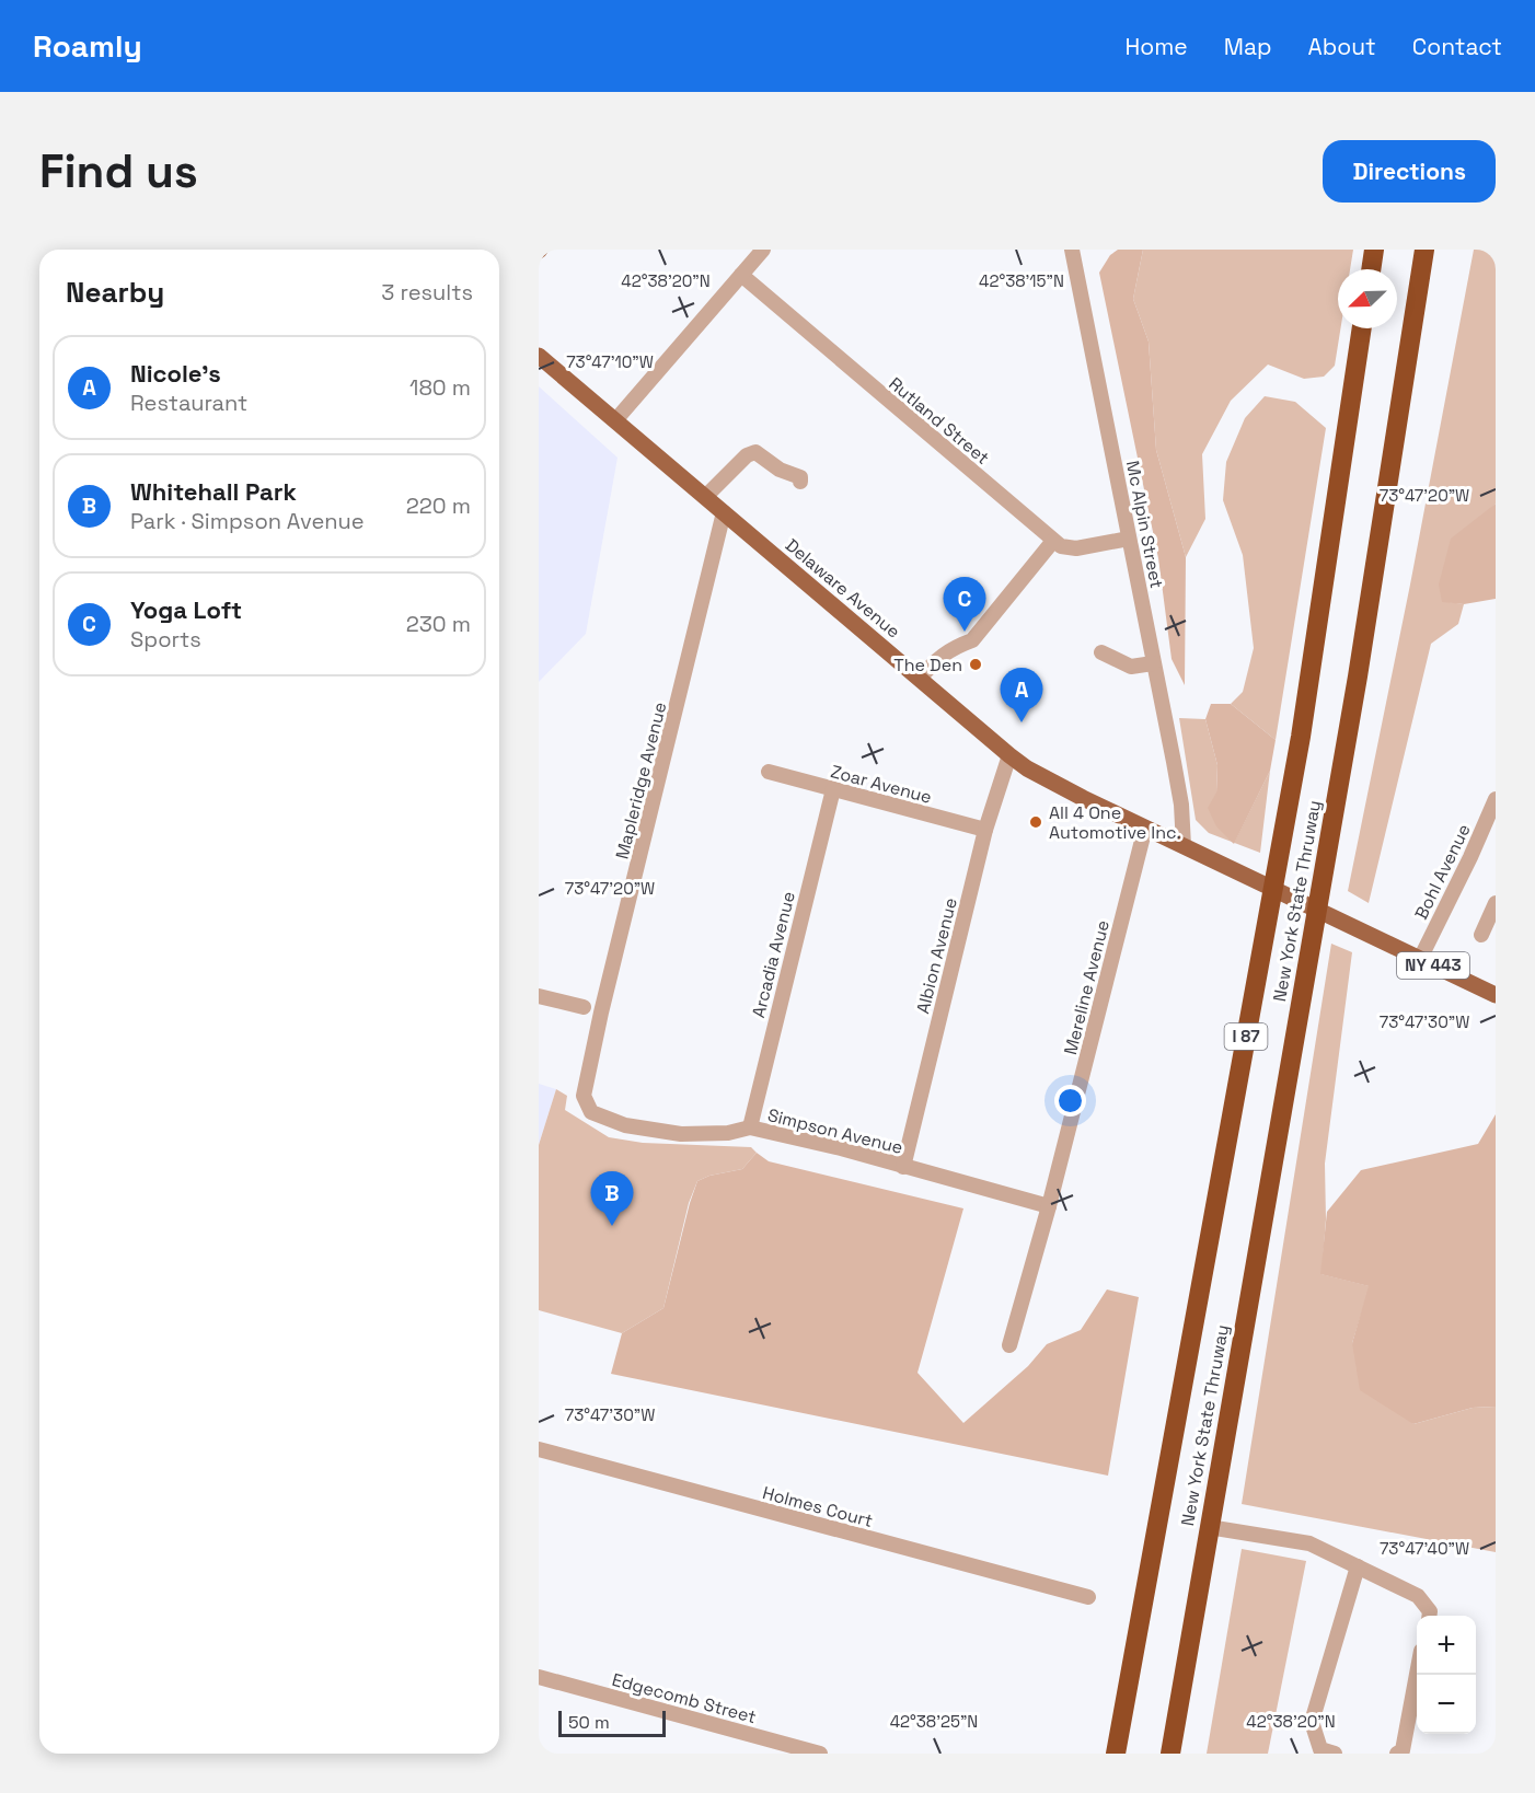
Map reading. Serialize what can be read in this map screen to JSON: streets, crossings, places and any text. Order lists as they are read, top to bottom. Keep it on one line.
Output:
{"streets":{"highway":["New York State Thruway","I 87"],"main road":["Delaware Avenue","NY 443"],"street":["Rutland Street","Mc Alpin Street","Mapleridge Avenue","Zoar Avenue","Bohl Avenue","Arcadia Avenue","Albion Avenue","Mereline Avenue","Simpson Avenue","Holmes Court","Edgecomb Street"]},"crossings":[["Rutland Street","Mc Alpin Street"],["Mc Alpin Street","Delaware Avenue"],["Delaware Avenue","Mapleridge Avenue"],["Delaware Avenue","Bohl Avenue"],["Delaware Avenue","Albion Avenue"],["Delaware Avenue","Mereline Avenue"],["Mapleridge Avenue","Simpson Avenue"],["Zoar Avenue","Arcadia Avenue"],["Zoar Avenue","Albion Avenue"],["Arcadia Avenue","Simpson Avenue"],["Albion Avenue","Simpson Avenue"],["Mereline Avenue","Simpson Avenue"]],"places":["The Den","All 4 One Automotive Inc."],"scale_bar":"50 m","north":"bottom left","page":{"header":"Roamly","nav":["Home","Map","About","Contact"],"buttons":"Directions","title":"Find us","heading":["Nearby","3 results"],"list":[{"mark":"A","name":"Nicole's","note":"Restaurant","value":"180 m"},{"mark":"B","name":"Whitehall Park","note":"Park · Simpson Avenue","value":"220 m"},{"mark":"C","name":"Yoga Loft","note":"Sports","value":"230 m"}],"pins":["C","A","B"],"map_buttons":["+","−"],"scale":"50 m"},"coordinates":["42°38'20\"N","42°38'15\"N","73°47'10\"W","73°47'20\"W","73°47'30\"W","73°47'40\"W","42°38'25\"N"]}
